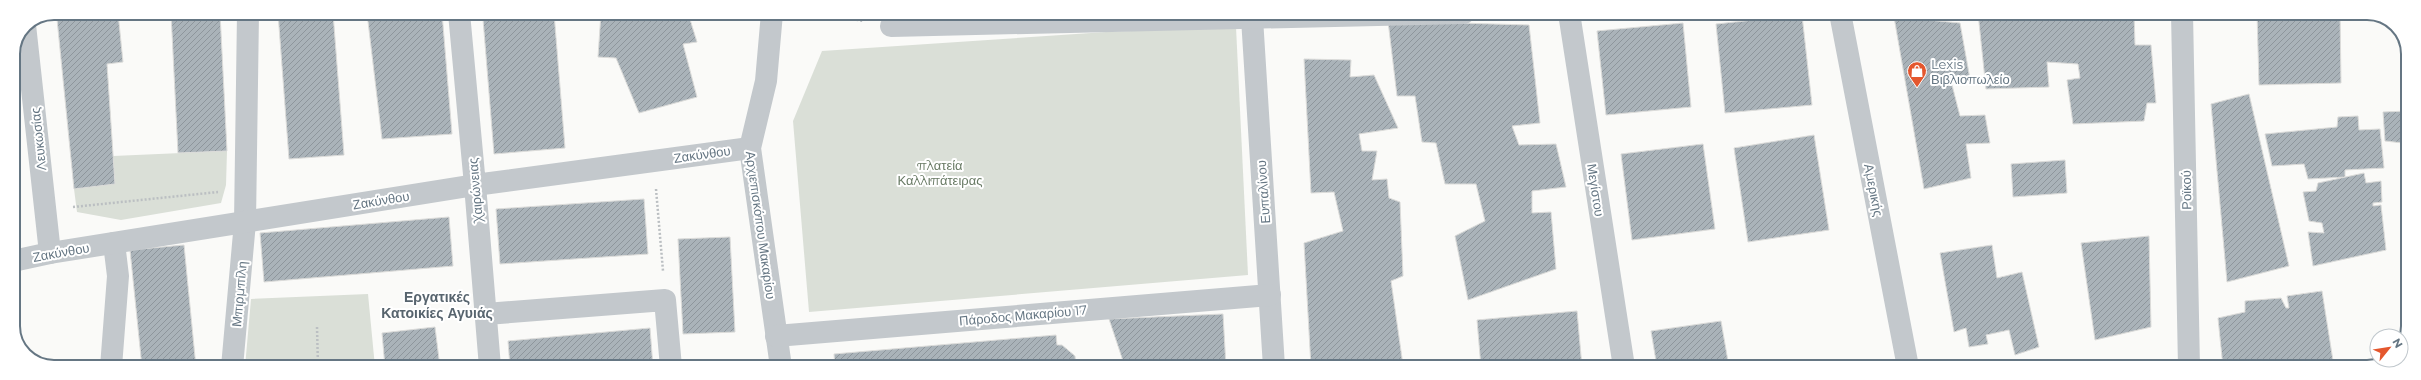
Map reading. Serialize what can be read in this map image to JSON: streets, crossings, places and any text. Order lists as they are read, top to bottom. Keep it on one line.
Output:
{"streets":{"street":["Λευκωσίας","Ζακύνθου","Χαιρώνειας","Μεγίστου","Αμερικής","Ροϊκού","Ευπαλίνου","Αρχιεπισκόπου Μακαρίου","Μπιρμπίλη","Πάροδος Μακαρίου 17"]},"crossings":[["Λευκωσίας","Ζακύνθου"],["Ζακύνθου","Χαιρώνειας"],["Ζακύνθου","Αρχιεπισκόπου Μακαρίου"],["Ζακύνθου","Μπιρμπίλη"],["Ευπαλίνου","Πάροδος Μακαρίου 17"],["Αρχιεπισκόπου Μακαρίου","Πάροδος Μακαρίου 17"]],"districts":["Εργατικές Κατοικίες Αγυιάς"],"parks":["πλατεία Καλλιπάτειρας"],"places":{"shop":["Lexis Βιβλιοπωλείο"]},"north":"top right"}
